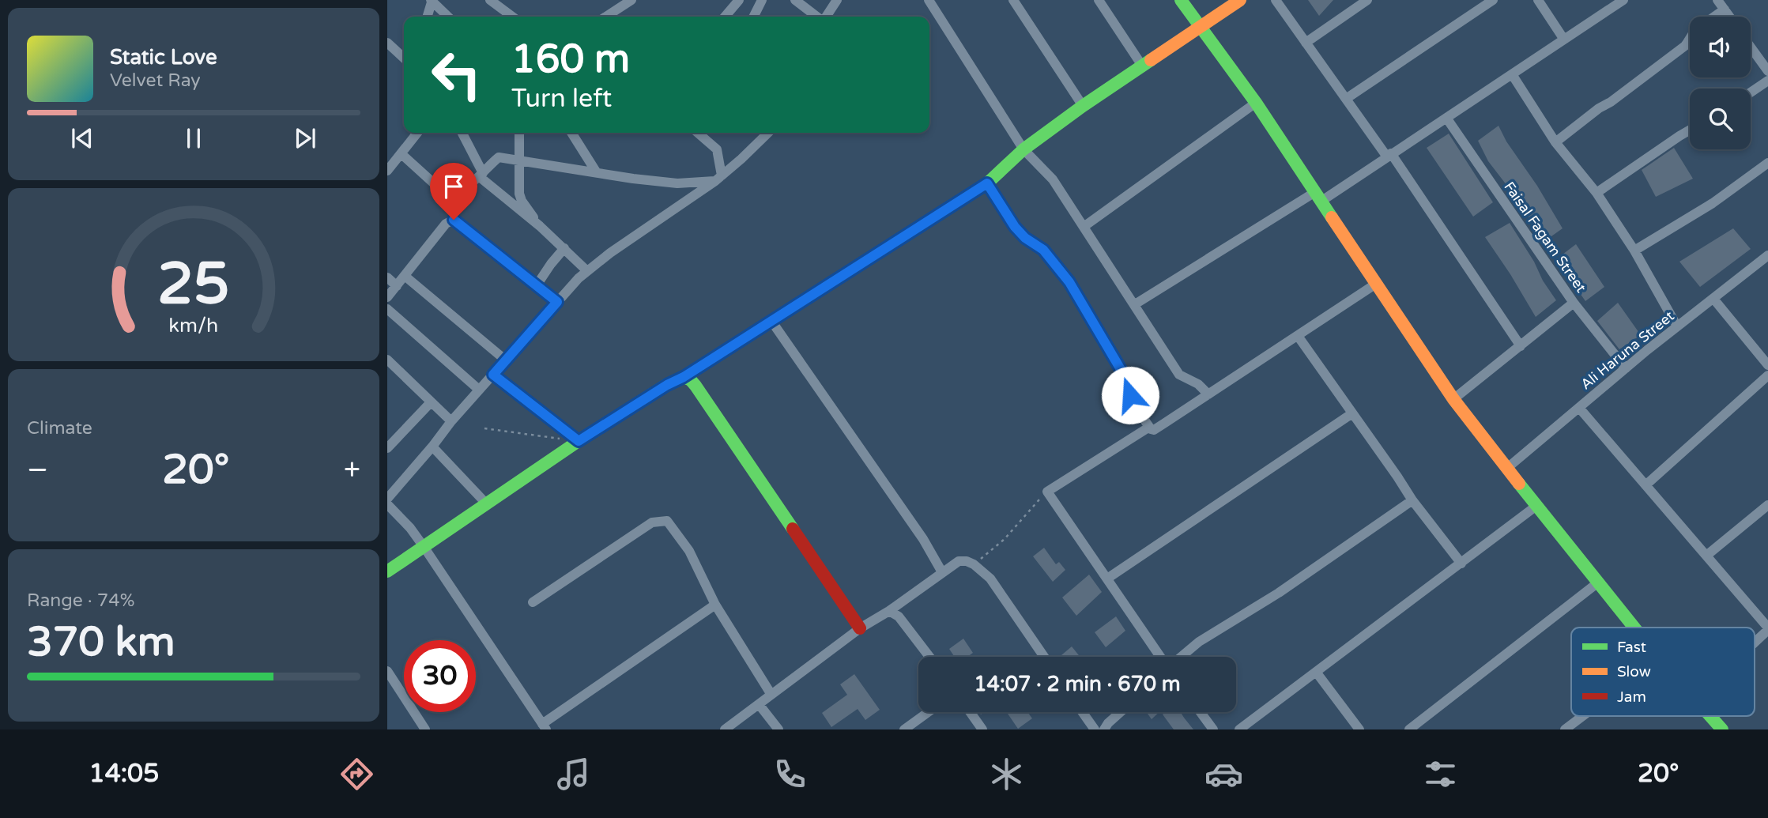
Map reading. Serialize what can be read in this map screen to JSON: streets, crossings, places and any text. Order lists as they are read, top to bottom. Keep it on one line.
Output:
{"streets":{"street":["Faisal Fagam Street","Ali Haruna Street"]},"crossings":[["Faisal Fagam Street","Ali Haruna Street"]],"legend":["Fast","Slow","Jam"],"page":{"turn":["160 m","Turn left"],"song":["Static Love","Velvet Ray"],"tile":["Climate",["Range · 74%","370 km"]],"heat":["−","20°","+"],"limit":"30","trip":"14:07 · 2 min · 670 m","tabs":["14:05","20°"],"gauge":["25","km/h"]}}
